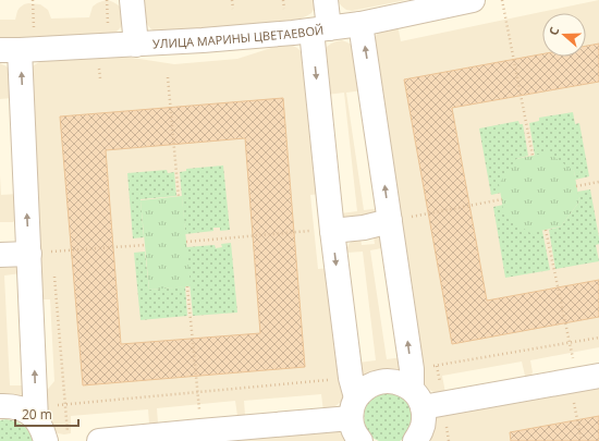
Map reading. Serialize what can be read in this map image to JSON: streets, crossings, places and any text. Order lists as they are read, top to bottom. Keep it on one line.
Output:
{"streets":{"street":["УЛИЦА МАРИНЫ ЦВЕТАЕВОЙ"]},"scale_bar":"20 m","north":"left"}
